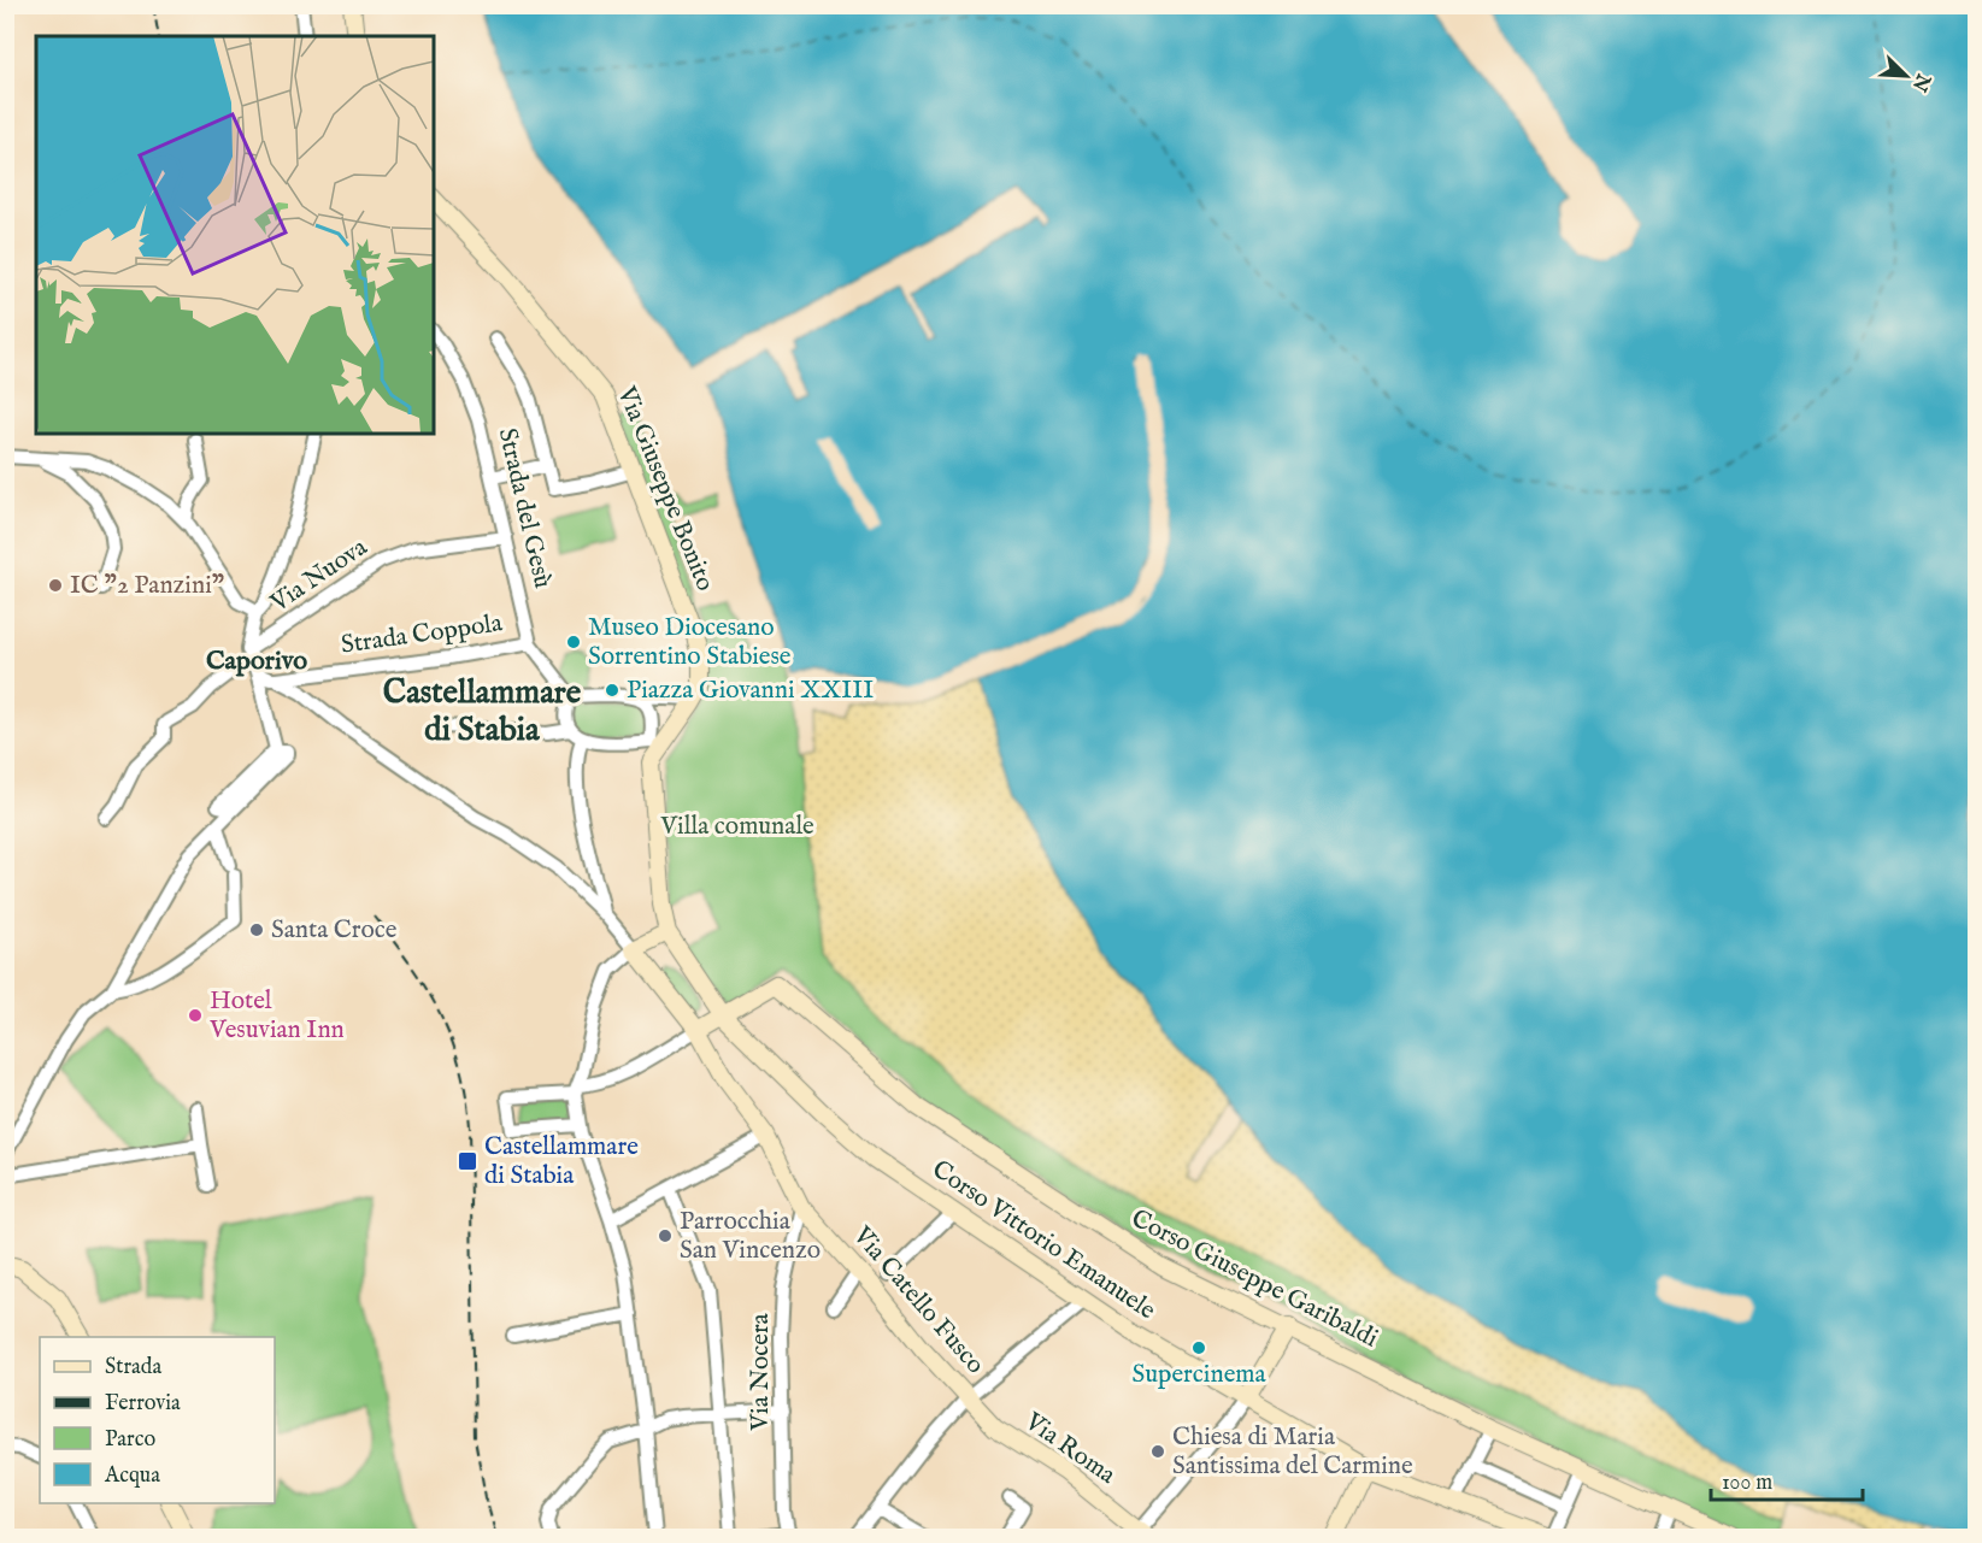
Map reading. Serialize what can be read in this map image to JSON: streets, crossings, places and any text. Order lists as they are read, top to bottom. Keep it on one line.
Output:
{"streets":{"street":["Via Giuseppe Bonito","Strada del Gesù","Via Nuova","Strada Coppola","Corso Vittorio Emanuele","Corso Giuseppe Garibaldi","Via Catello Fusco","Via Nocera","Via Roma"]},"crossings":[["Strada del Gesù","Via Nuova"],["Strada del Gesù","Strada Coppola"],["Corso Vittorio Emanuele","Corso Giuseppe Garibaldi"],["Via Catello Fusco","Via Nocera"],["Via Catello Fusco","Via Roma"]],"districts":["Caporivo","Castellammare di Stabia"],"parks":["Villa comunale"],"places":{"other":["IC \"2 Panzini\"","Museo Diocesano Sorrentino Stabiese","Piazza Giovanni XXIII","Santa Croce","Hotel Vesuvian Inn","Parrocchia San Vincenzo","Supercinema","Chiesa di Maria Santissima del Carmine"],"transit":["Castellammare di Stabia"]},"legend":["Strada","Ferrovia","Parco","Acqua"],"scale_bar":"100 m","north":"bottom right"}
